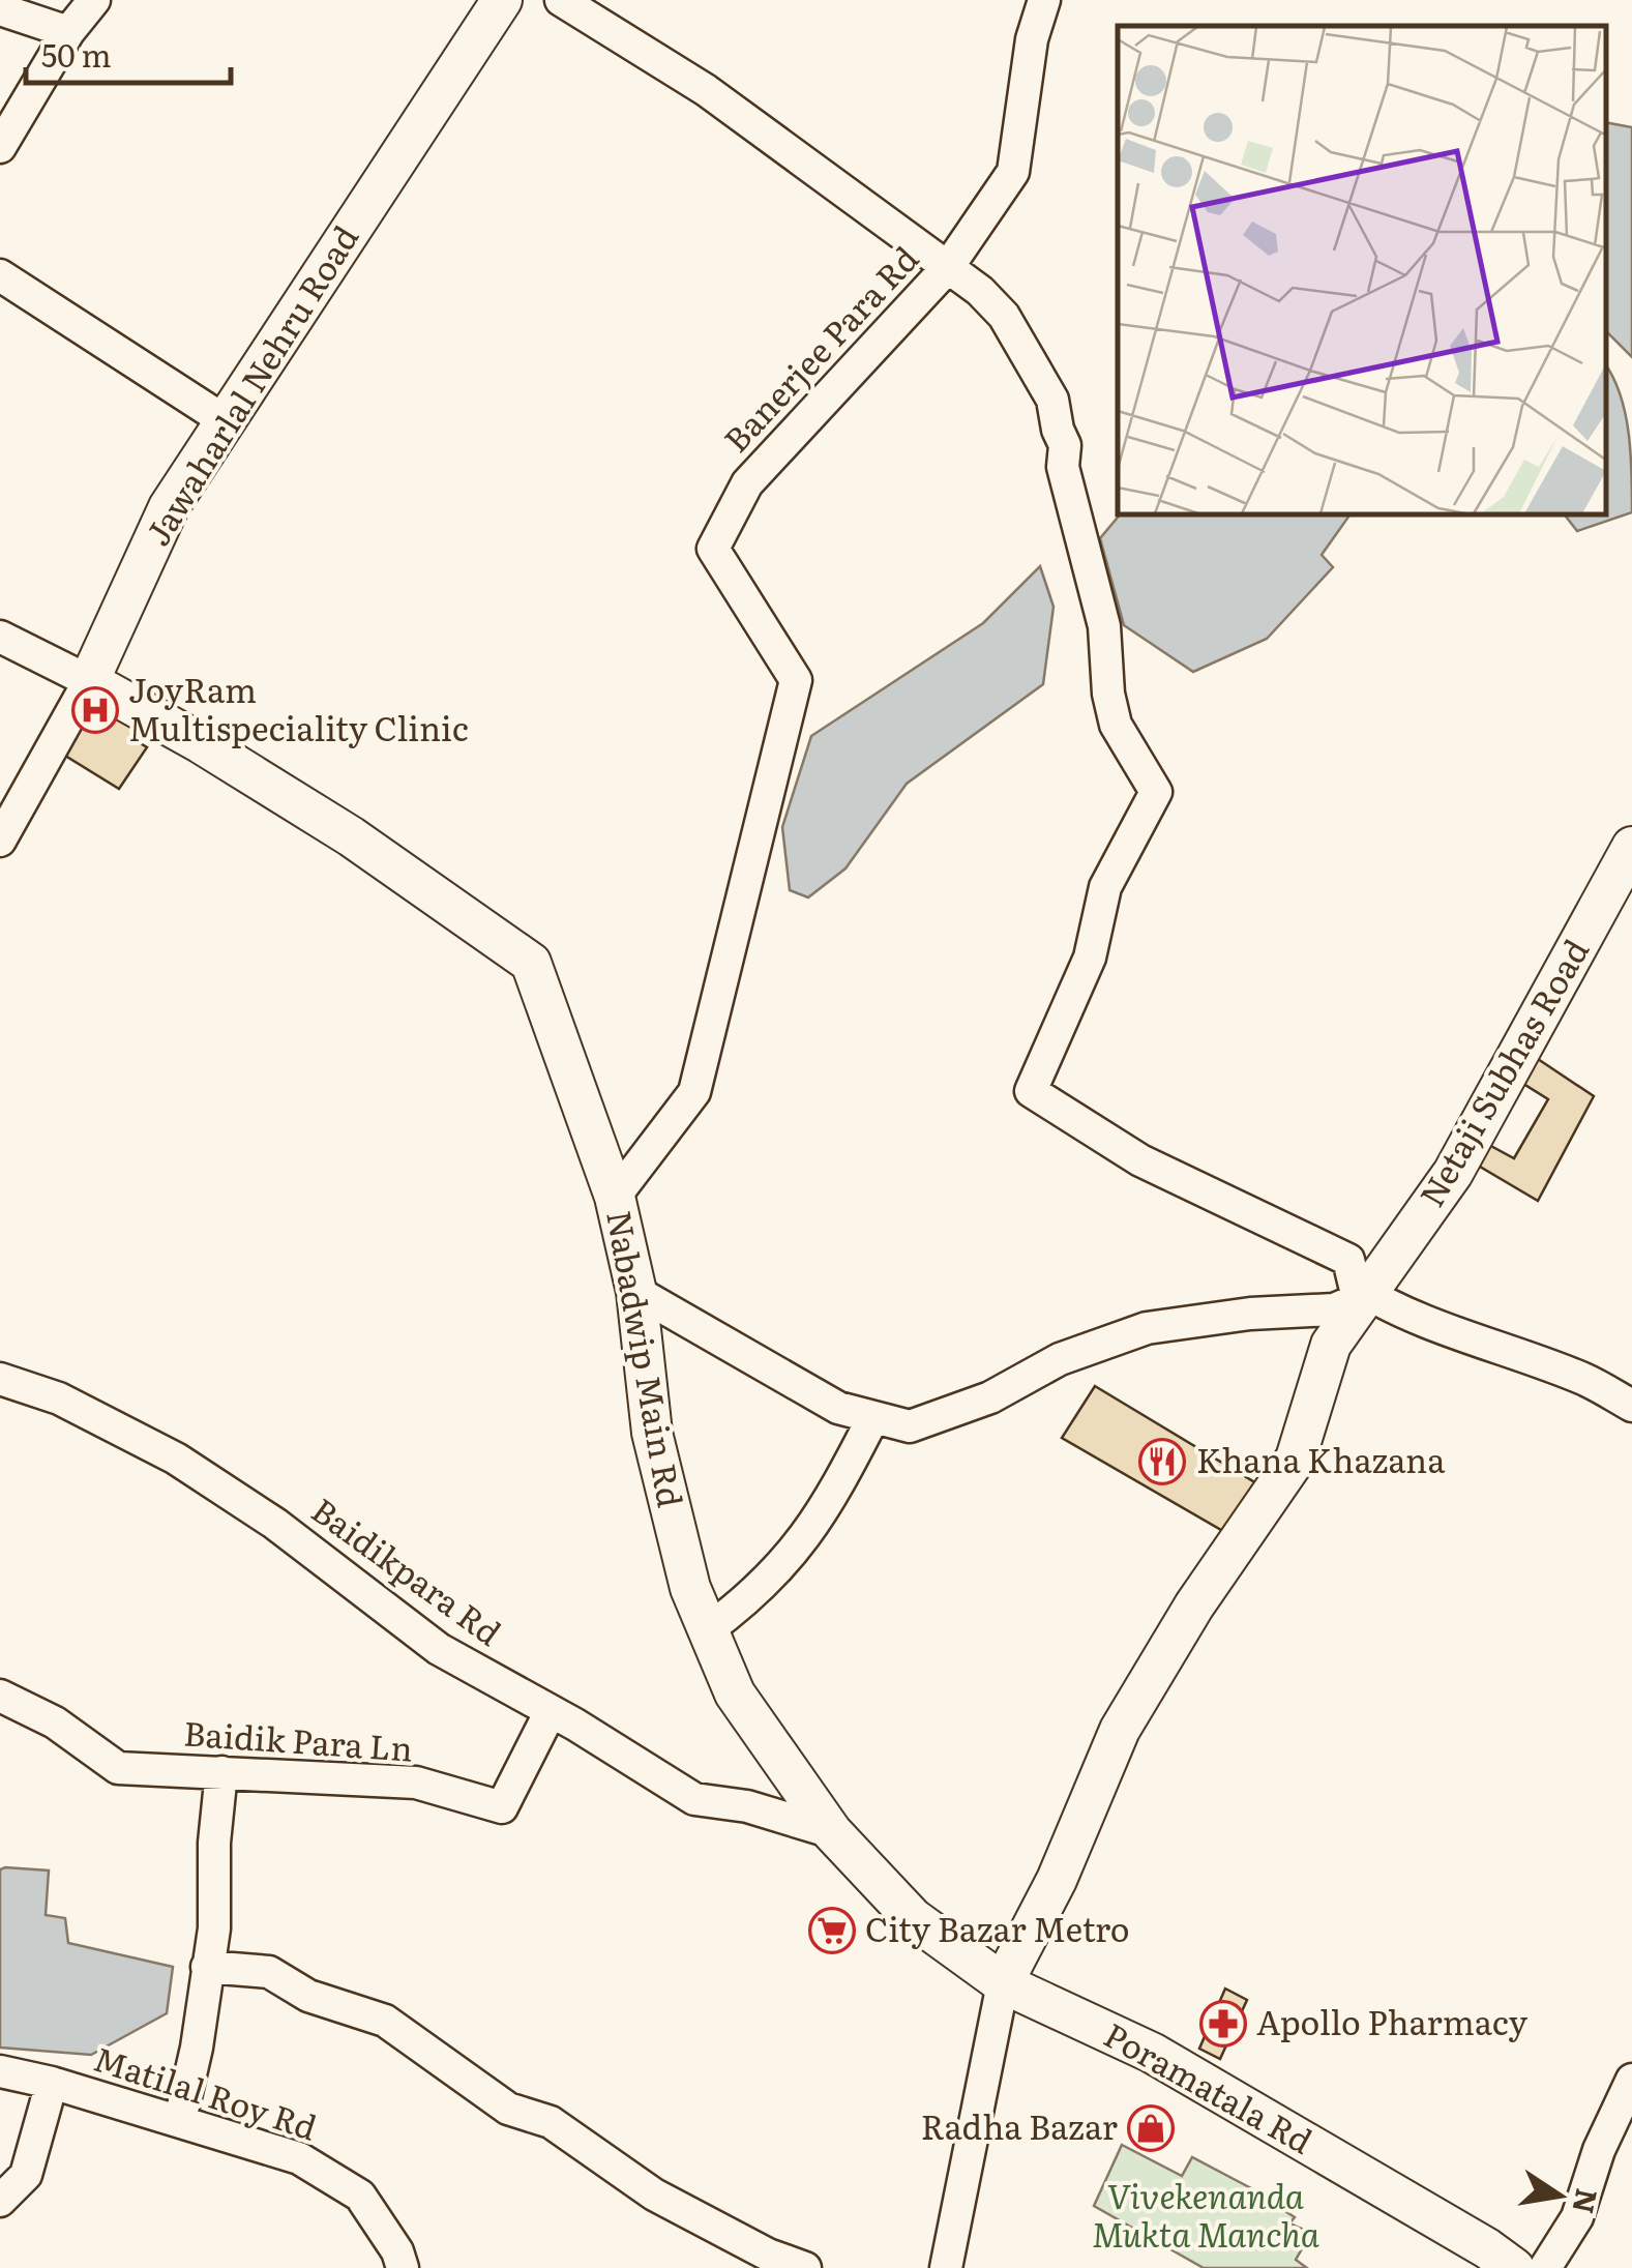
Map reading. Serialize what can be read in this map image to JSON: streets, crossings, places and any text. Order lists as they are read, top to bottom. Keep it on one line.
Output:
{"streets":{"main road":["Jawaharlal Nehru Road","Netaji Subhas Road","Nabadwip Main Rd","Poramatala Rd"],"street":["Banerjee Para Rd","Baidikpara Rd","Baidik Para Ln","Matilal Roy Rd"]},"crossings":[["Banerjee Para Rd","Nabadwip Main Rd"],["Jawaharlal Nehru Road","Nabadwip Main Rd"],["Netaji Subhas Road","Nabadwip Main Rd"],["Netaji Subhas Road","Poramatala Rd"],["Nabadwip Main Rd","Baidikpara Rd"],["Nabadwip Main Rd","Poramatala Rd"],["Baidikpara Rd","Baidik Para Ln"]],"parks":["Vivekenanda Mukta Mancha"],"places":{"hospital":["JoyRam Multispeciality Clinic"],"restaurant":["Khana Khazana"],"supermarket":["City Bazar Metro"],"pharmacy":["Apollo Pharmacy"],"shop":["Radha Bazar"]},"scale_bar":"50 m","north":"right"}
